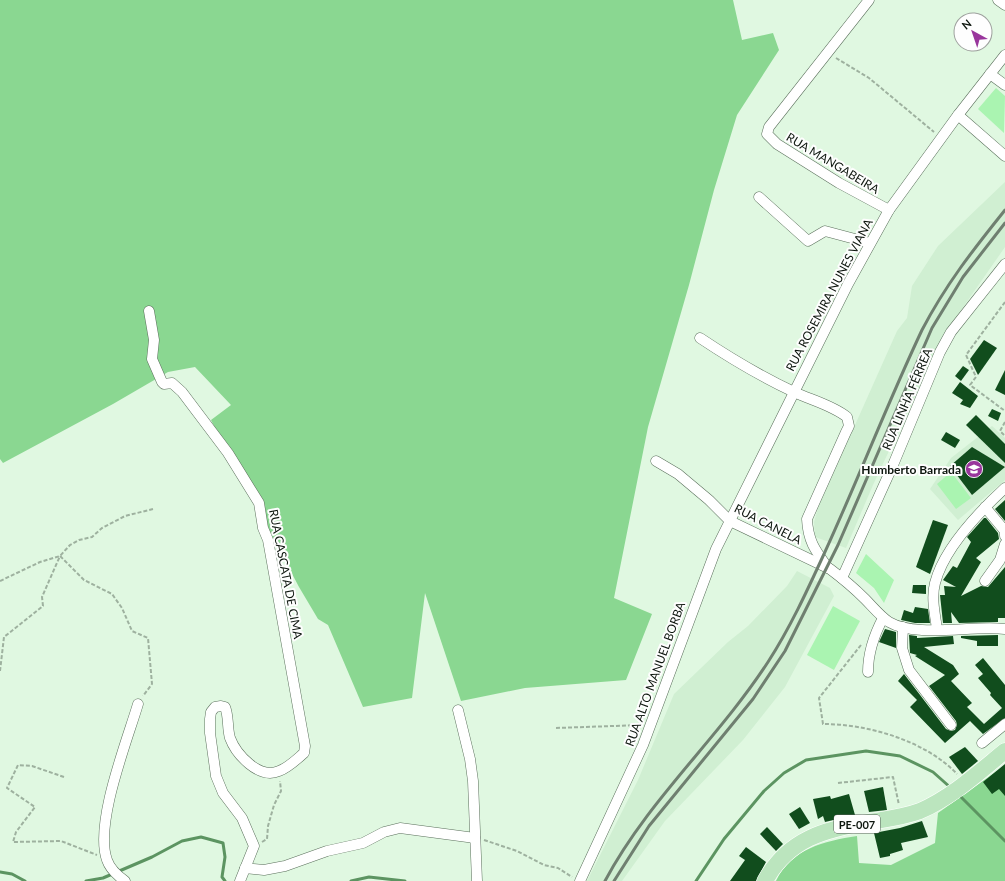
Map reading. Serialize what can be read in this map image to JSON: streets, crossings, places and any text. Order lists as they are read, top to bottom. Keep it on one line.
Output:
{"streets":{"main road":["PE-007"],"street":["RUA MANGABEIRA","RUA ROSEMIRA NUNES VIANA","RUA LINHA FÉRREA","RUA CANELA","RUA CASCATA DE CIMA","RUA ALTO MANUEL BORBA"]},"crossings":[["RUA MANGABEIRA","RUA ROSEMIRA NUNES VIANA"],["RUA ROSEMIRA NUNES VIANA","RUA ALTO MANUEL BORBA"],["RUA CANELA","RUA ALTO MANUEL BORBA"]],"places":{"school or university":["Humberto Barrada"]},"north":"top left"}
